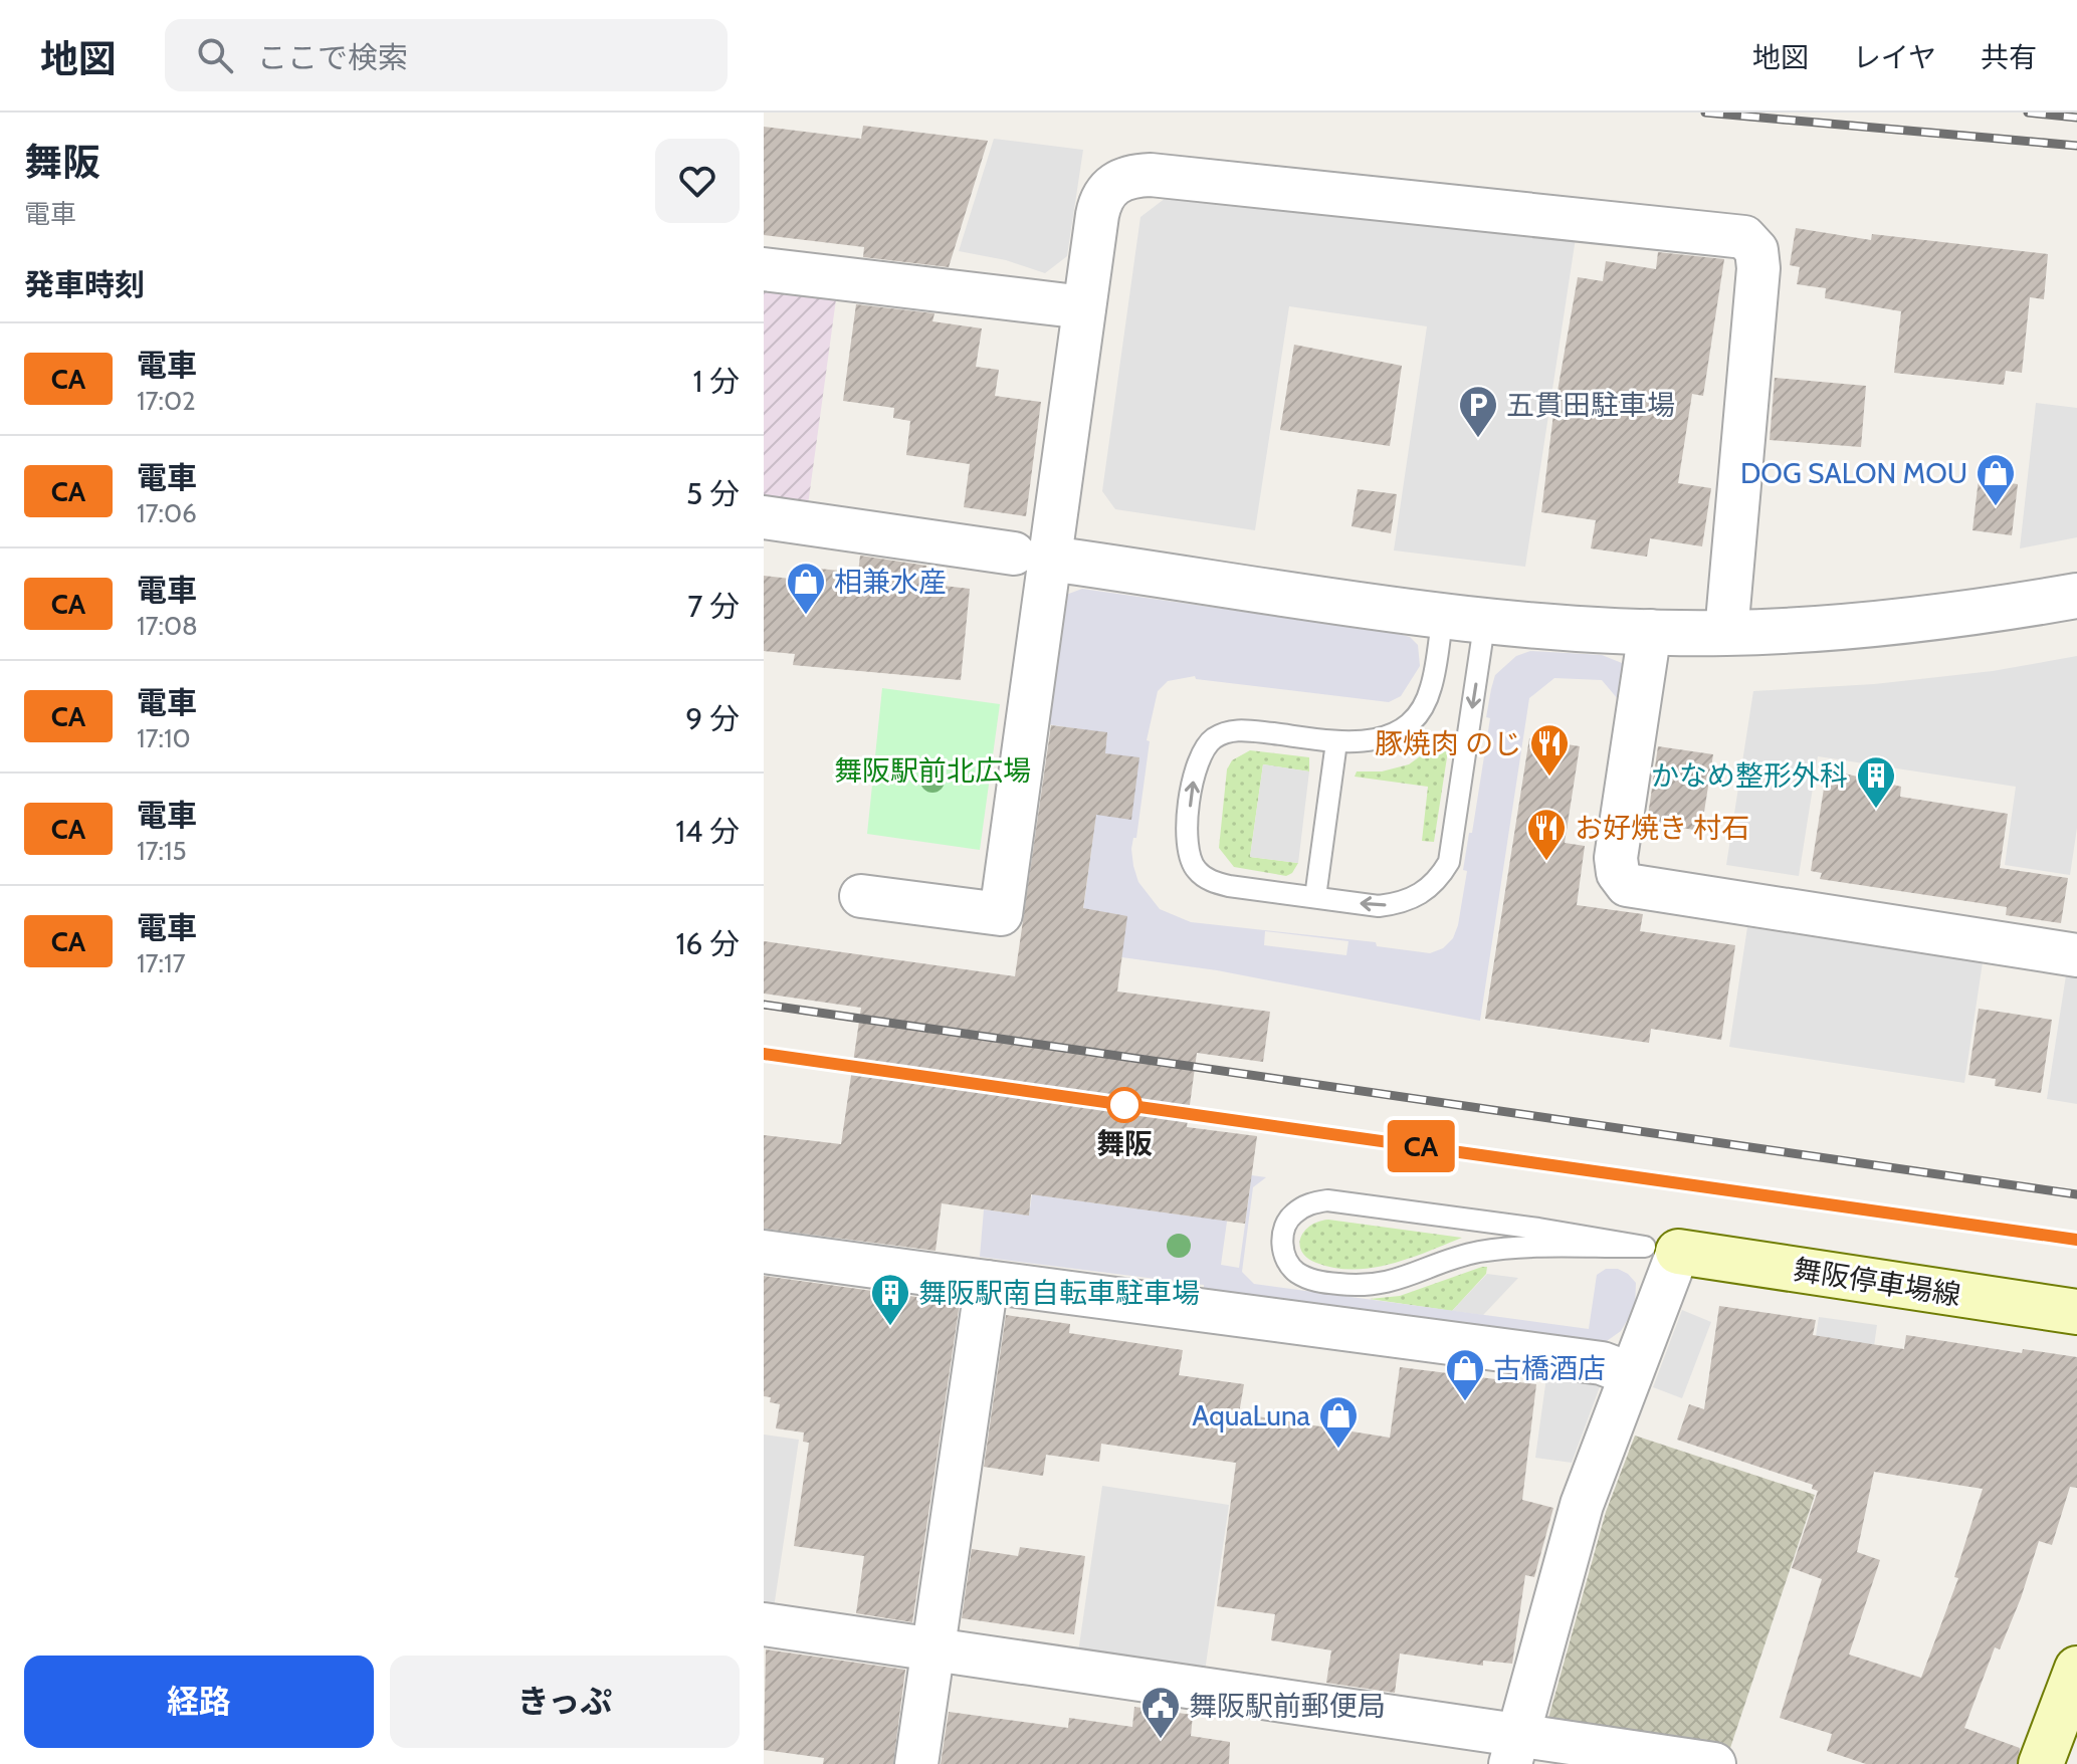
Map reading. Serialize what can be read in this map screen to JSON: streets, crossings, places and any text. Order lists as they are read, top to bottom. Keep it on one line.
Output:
{"streets":{"main road":["舞阪停車場線"]},"parks":["舞阪駅前北広場"],"places":{"parking":["五貫田駐車場"],"shop":["DOG SALON MOU","相兼水産","古橋酒店","AquaLuna"],"restaurant":["豚焼肉 のじ","お好焼き 村石"],"building":["かなめ整形外科","舞阪駅南自転車駐車場"],"other":["舞阪"],"public building":["舞阪駅前郵便局"]},"page":{"header":"地図","search":"ここで検索","nav":["地図","レイヤ","共有"],"heading":[["舞阪","電車"],"発車時刻"],"on_map":"CA","list":[{"mark":"CA","name":"電車","note":"17:02","value":"1 分"},{"mark":"CA","name":"電車","note":"17:06","value":"5 分"},{"mark":"CA","name":"電車","note":"17:08","value":"7 分"},{"mark":"CA","name":"電車","note":"17:10","value":"9 分"},{"mark":"CA","name":"電車","note":"17:15","value":"14 分"},{"mark":"CA","name":"電車","note":"17:17","value":"16 分"}],"buttons":["経路","きっぷ"]}}
